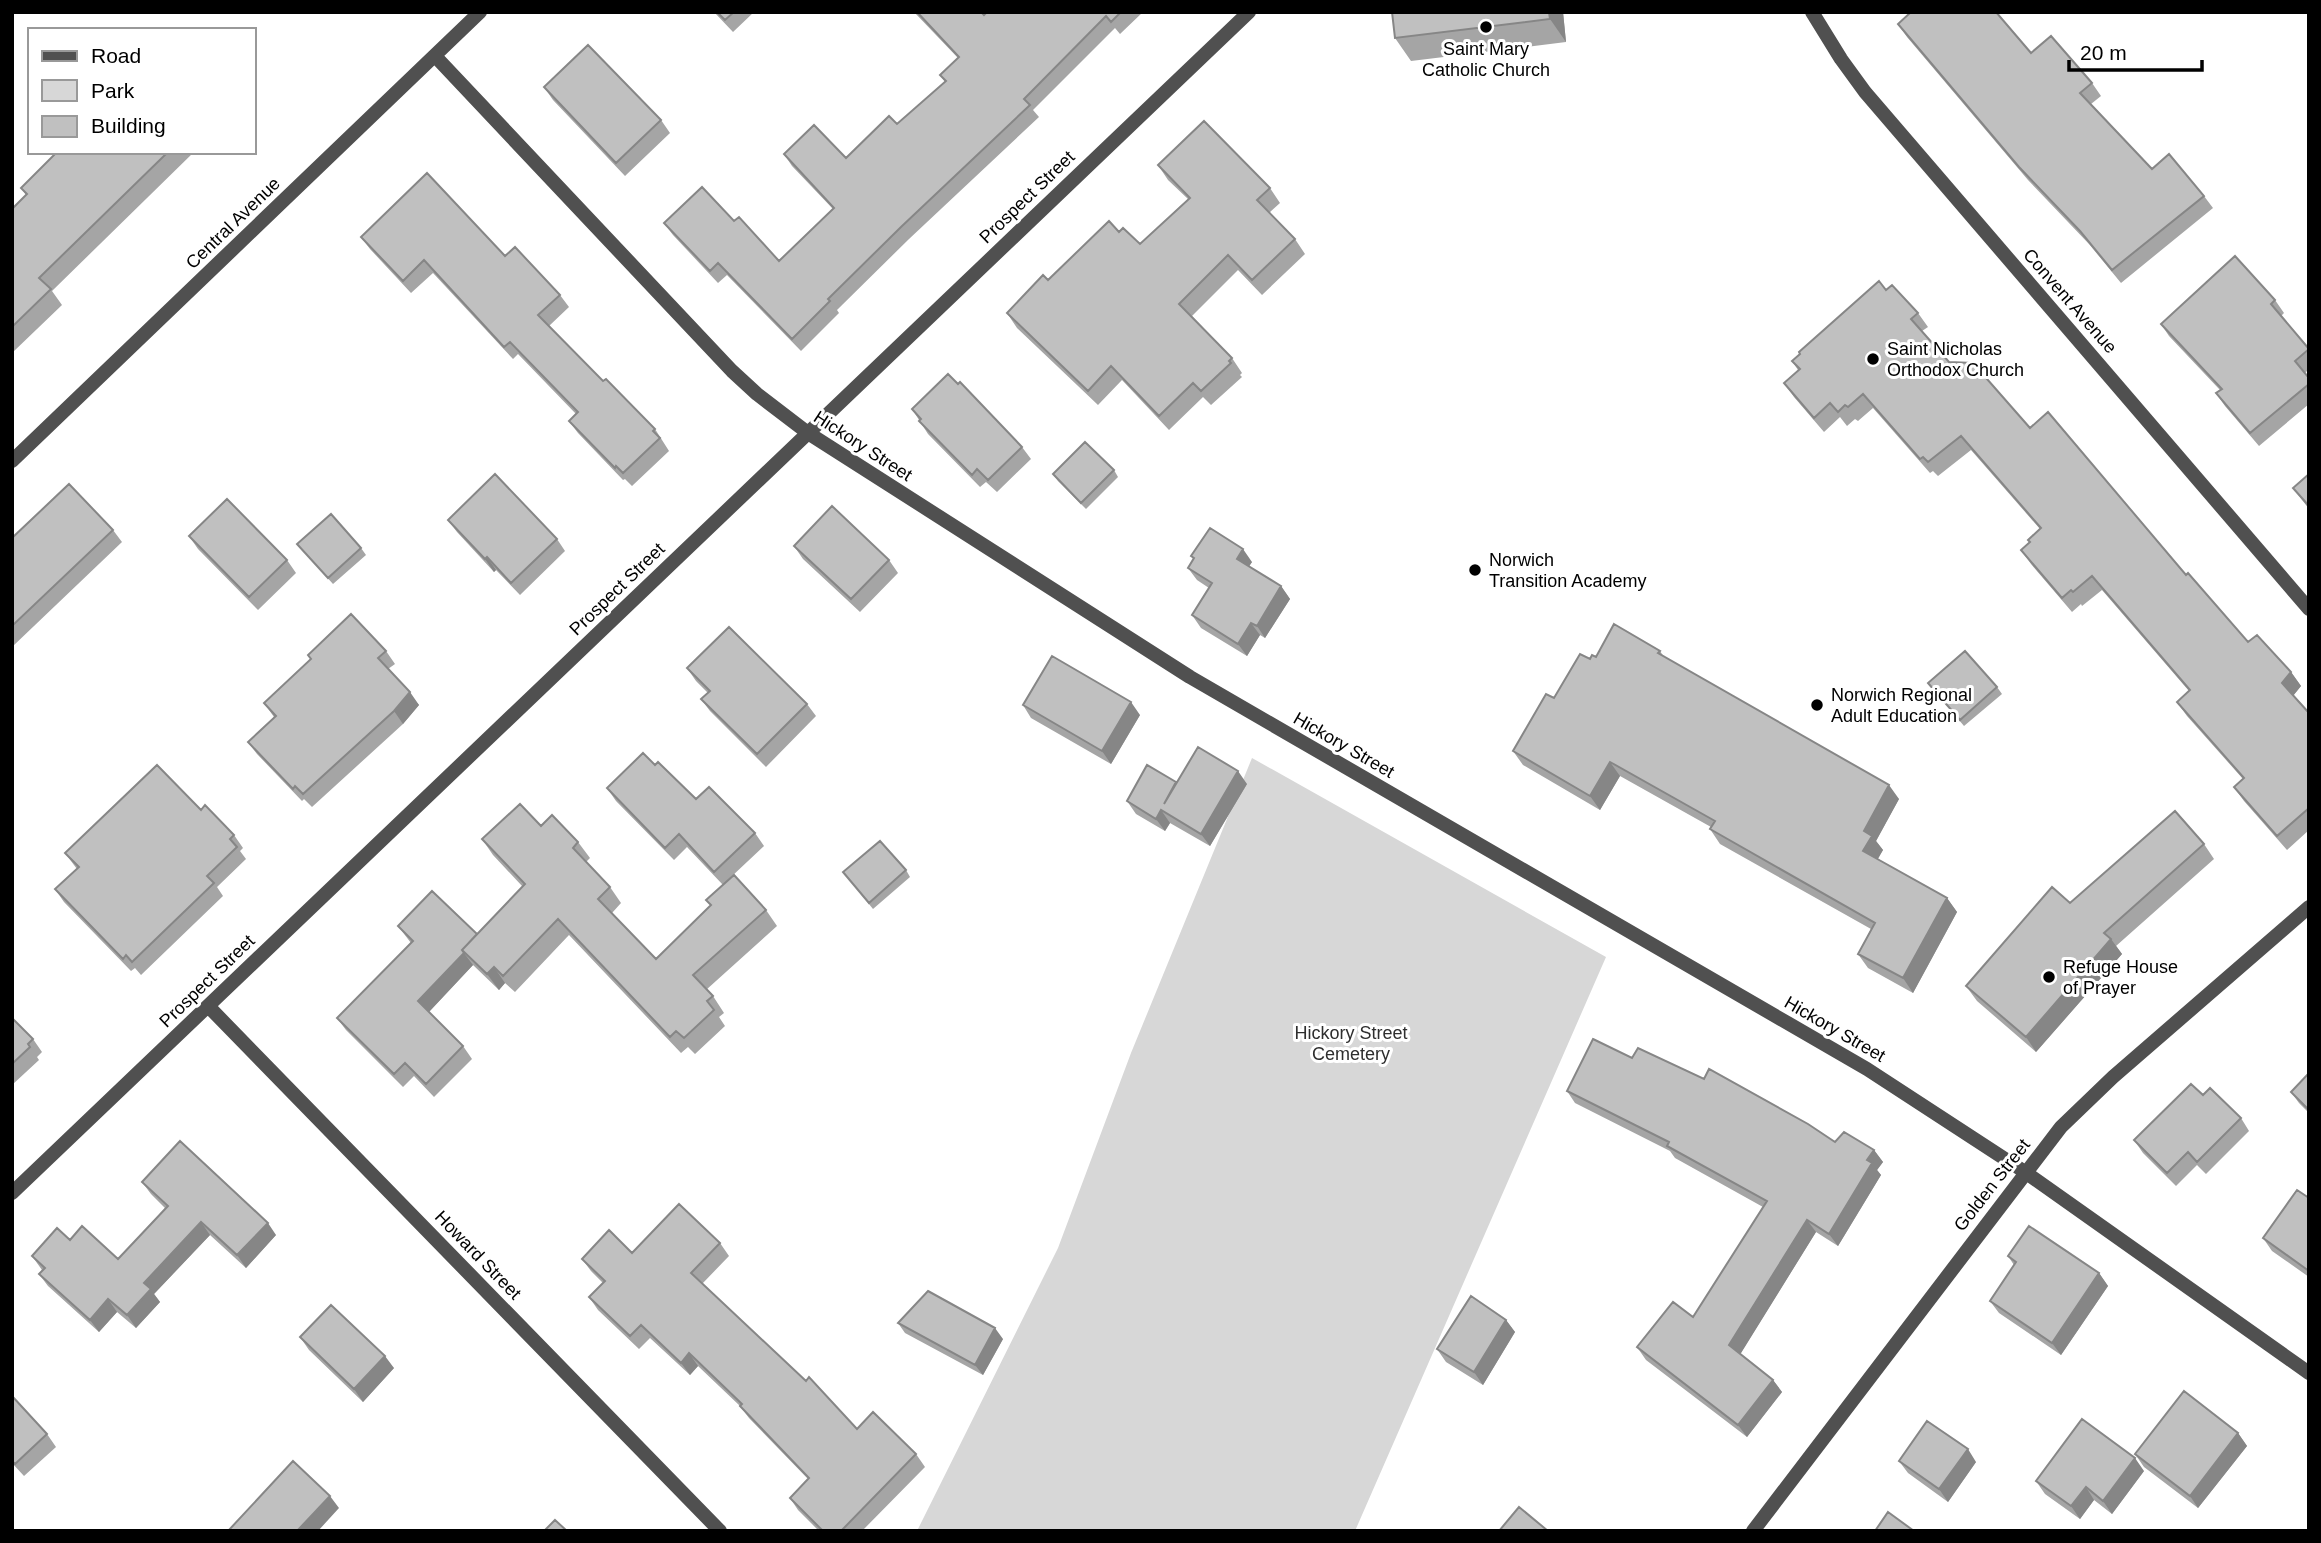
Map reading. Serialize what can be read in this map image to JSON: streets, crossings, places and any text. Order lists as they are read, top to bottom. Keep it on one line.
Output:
{"streets":{"street":["Prospect Street","Central Avenue","Convent Avenue","Hickory Street","Golden Street","Howard Street"]},"crossings":[["Prospect Street","Hickory Street"],["Prospect Street","Howard Street"],["Central Avenue","Hickory Street"],["Hickory Street","Golden Street"]],"parks":["Hickory Street Cemetery"],"places":["Saint Mary Catholic Church","Saint Nicholas Orthodox Church","Norwich Transition Academy","Norwich Regional Adult Education","Refuge House of Prayer"],"legend":["Road","Park","Building"],"scale_bar":"20 m"}
